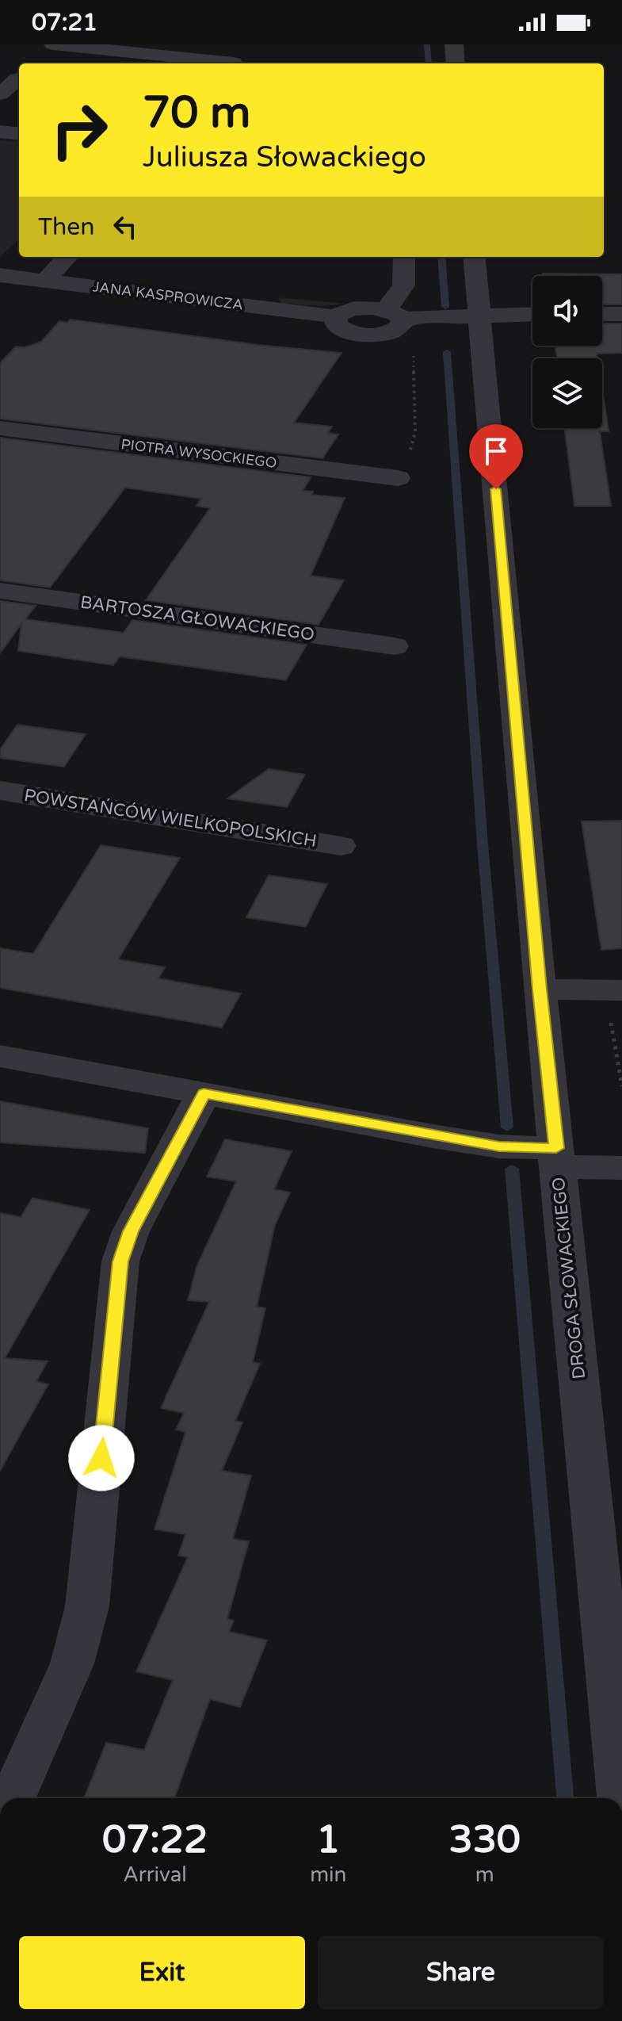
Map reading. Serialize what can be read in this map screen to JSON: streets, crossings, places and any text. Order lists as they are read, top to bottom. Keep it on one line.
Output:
{"streets":{"street":["JANA KASPROWICZA","PIOTRA WYSOCKIEGO","BARTOSZA GŁOWACKIEGO","POWSTAŃCÓW WIELKOPOLSKICH","DROGA SŁOWACKIEGO"]},"page":{"status":"07:21","turn":["70 m","Juliusza Słowackiego"],"then":"Then","eta":["07:22","Arrival","1","min","330","m"],"buttons":["Exit","Share"]}}
